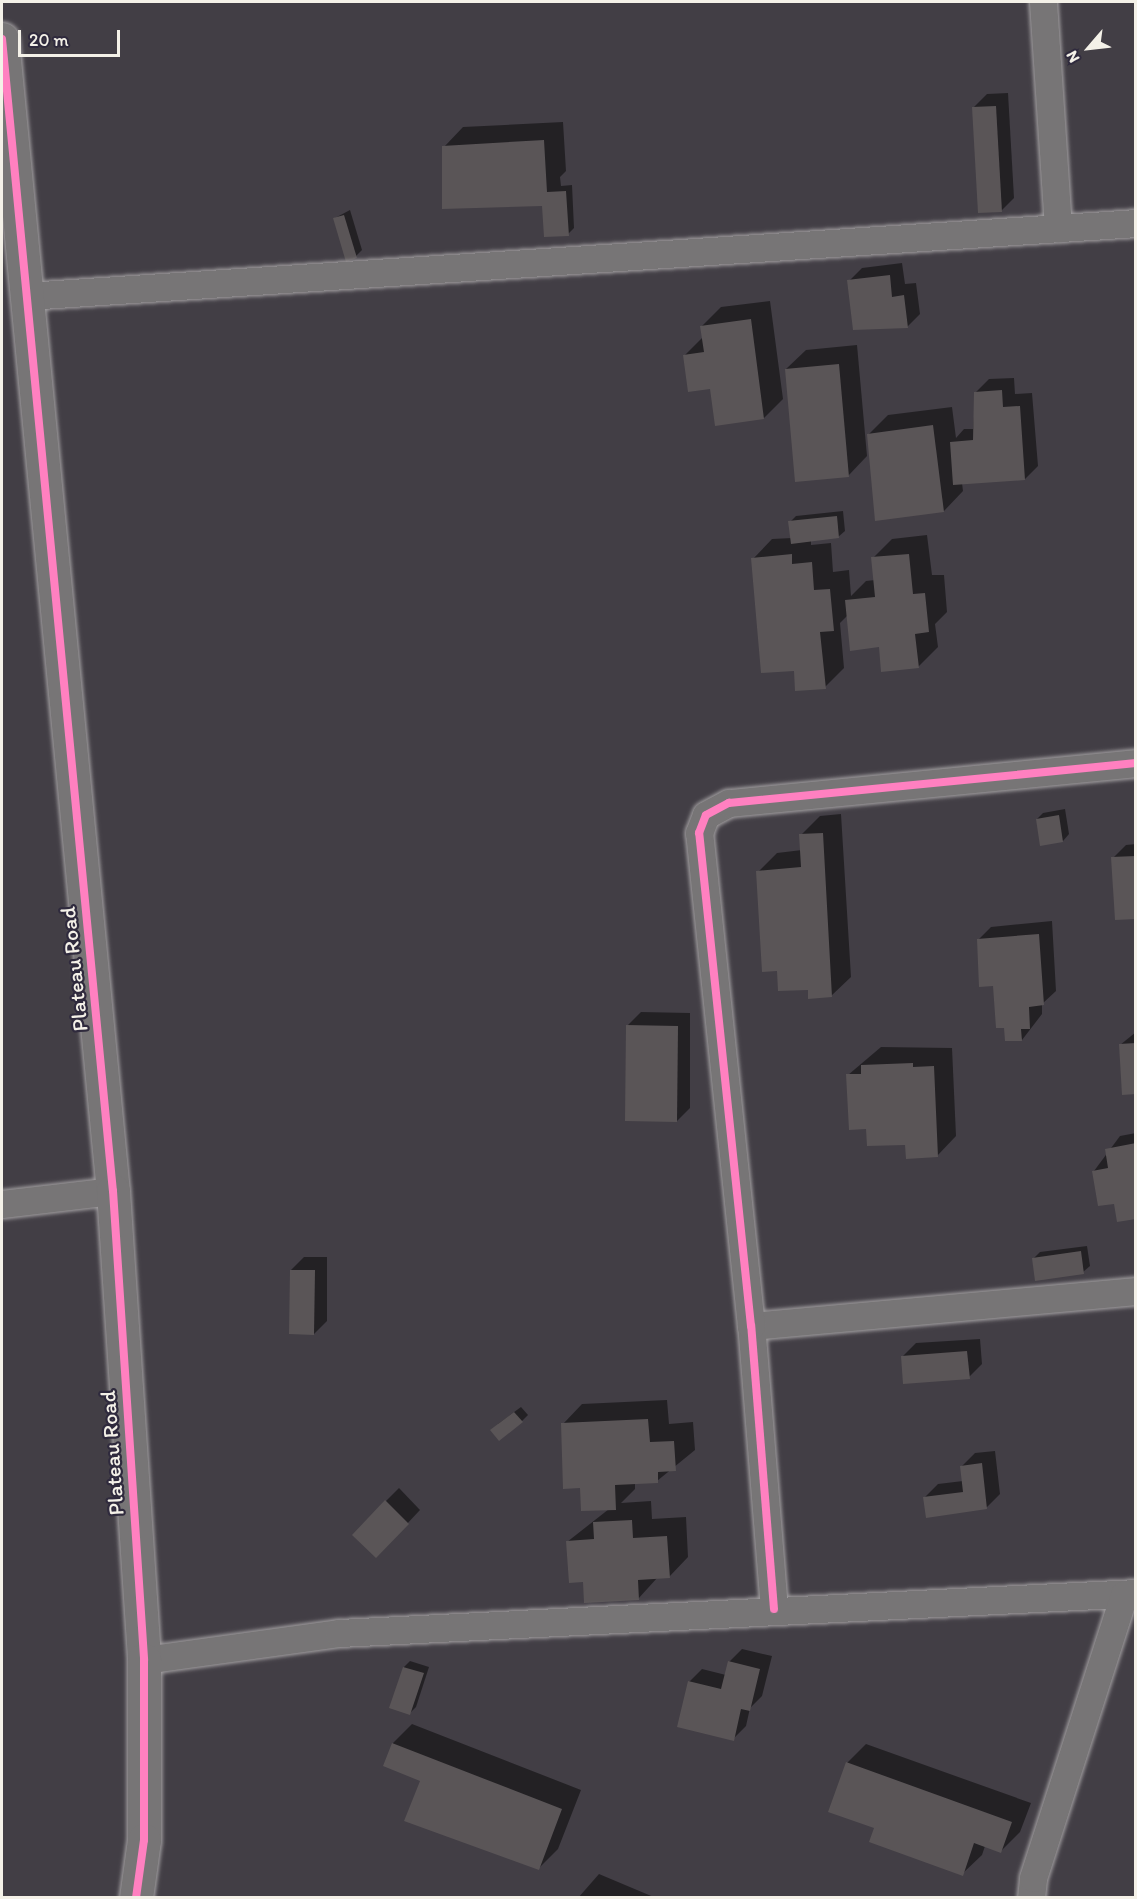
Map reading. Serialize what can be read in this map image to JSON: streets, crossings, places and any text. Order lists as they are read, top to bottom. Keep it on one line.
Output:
{"streets":{"street":["Plateau Road"]},"scale_bar":"20 m","north":"bottom left"}
